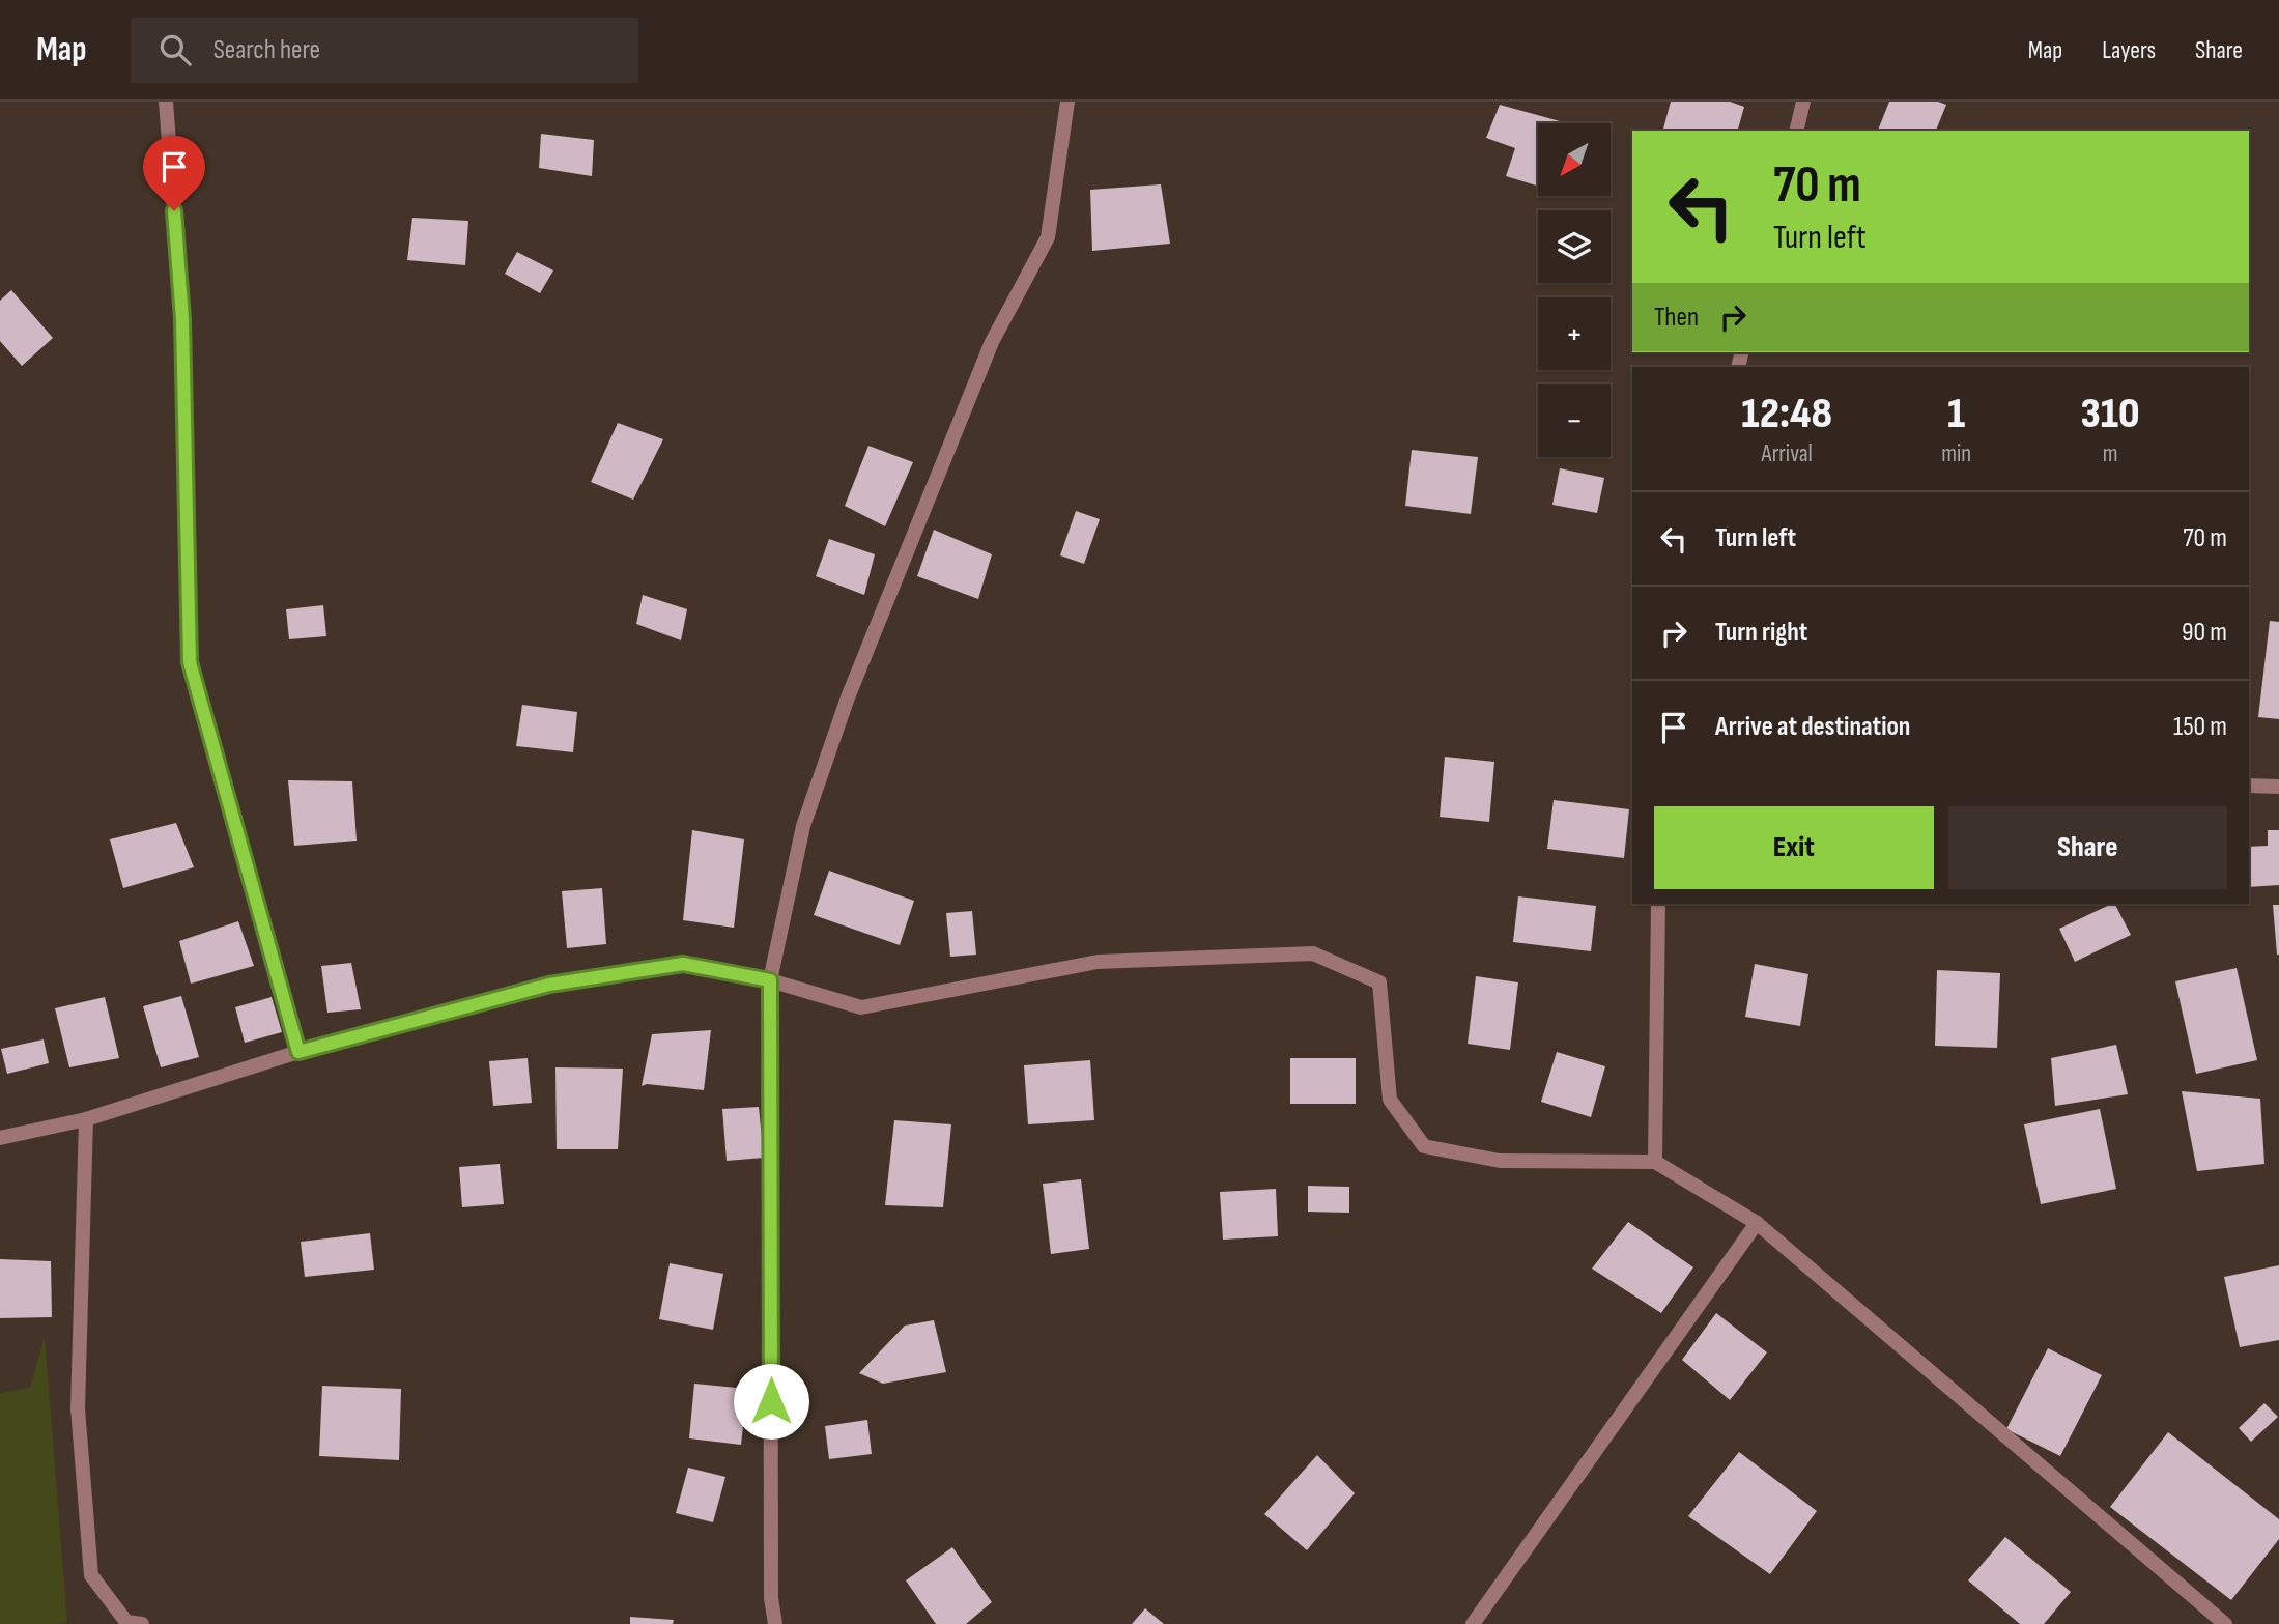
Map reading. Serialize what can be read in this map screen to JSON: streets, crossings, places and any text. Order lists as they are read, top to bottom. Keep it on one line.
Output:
{"north":"bottom left","page":{"header":"Map","search":"Search here","nav":["Map","Layers","Share"],"map_buttons":["+","−"],"turn":["70 m","Turn left"],"then":"Then","eta":["12:48","Arrival","1","min","310","m"],"list":[{"name":"Turn left","value":"70 m"},{"name":"Turn right","value":"90 m"},{"name":"Arrive at destination","value":"150 m"}],"buttons":["Exit","Share"]}}
